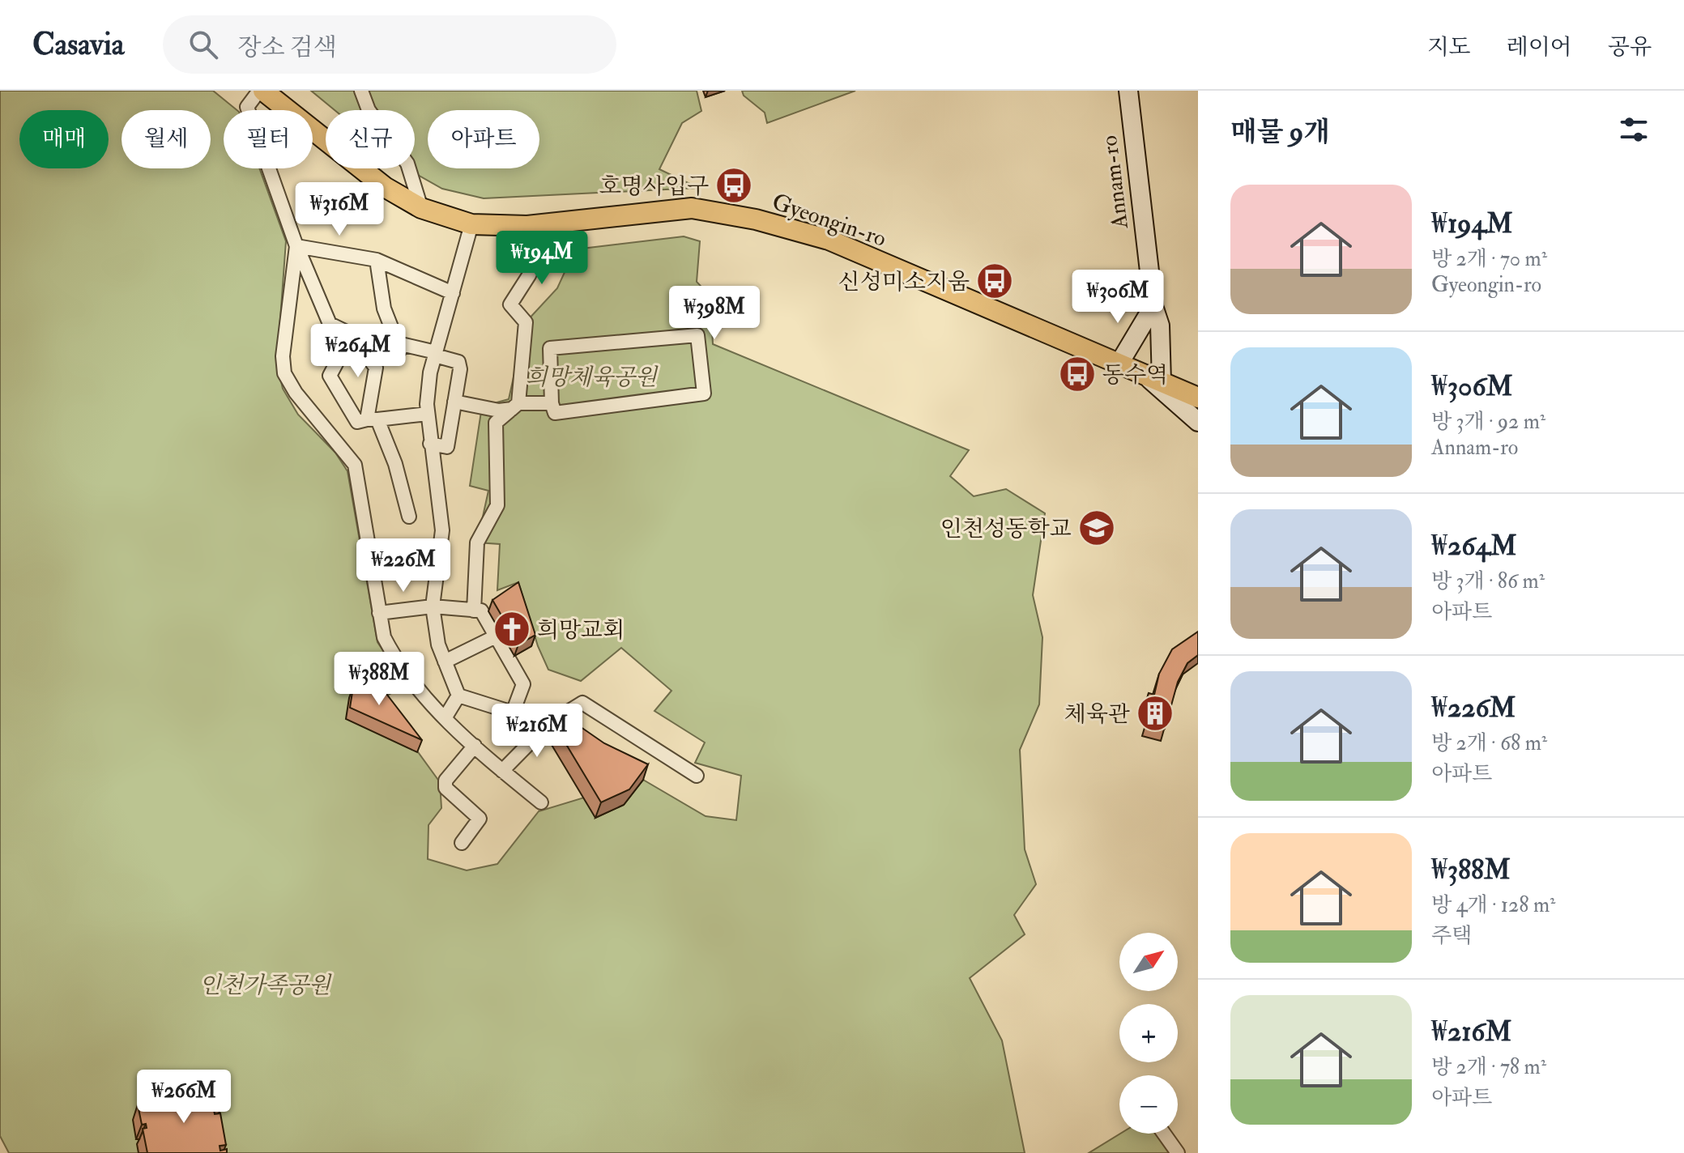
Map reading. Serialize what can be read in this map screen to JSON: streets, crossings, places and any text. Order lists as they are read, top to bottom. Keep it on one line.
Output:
{"streets":{"main road":["Gyeongin-ro"],"street":["Annam-ro"]},"crossings":[["Annam-ro","Gyeongin-ro"]],"parks":["희망체육공원","인천가족공원"],"places":{"bus stop":["호명사입구","신성미소지움","동수역"],"school or university":["인천성동학교"],"church":["희망교회"],"building":["체육관"]},"north":"top right","page":{"header":"Casavia","search":"장소 검색","nav":["지도","레이어","공유"],"heading":"매물 9개","chip":["매매","월세","필터","신규","아파트"],"list":[{"name":"₩194M","note":"방 2개 · 70 m² · Gyeongin-ro"},{"name":"₩306M","note":"방 3개 · 92 m² · Annam-ro"},{"name":"₩264M","note":"방 3개 · 86 m² · 아파트"},{"name":"₩226M","note":"방 2개 · 68 m² · 아파트"},{"name":"₩388M","note":"방 4개 · 128 m² · 주택"},{"name":"₩216M","note":"방 2개 · 78 m² · 아파트"}],"price":["₩316M","₩194M","₩306M","₩398M","₩264M","₩226M","₩388M","₩216M","₩266M"],"map_buttons":["+","−"]}}
